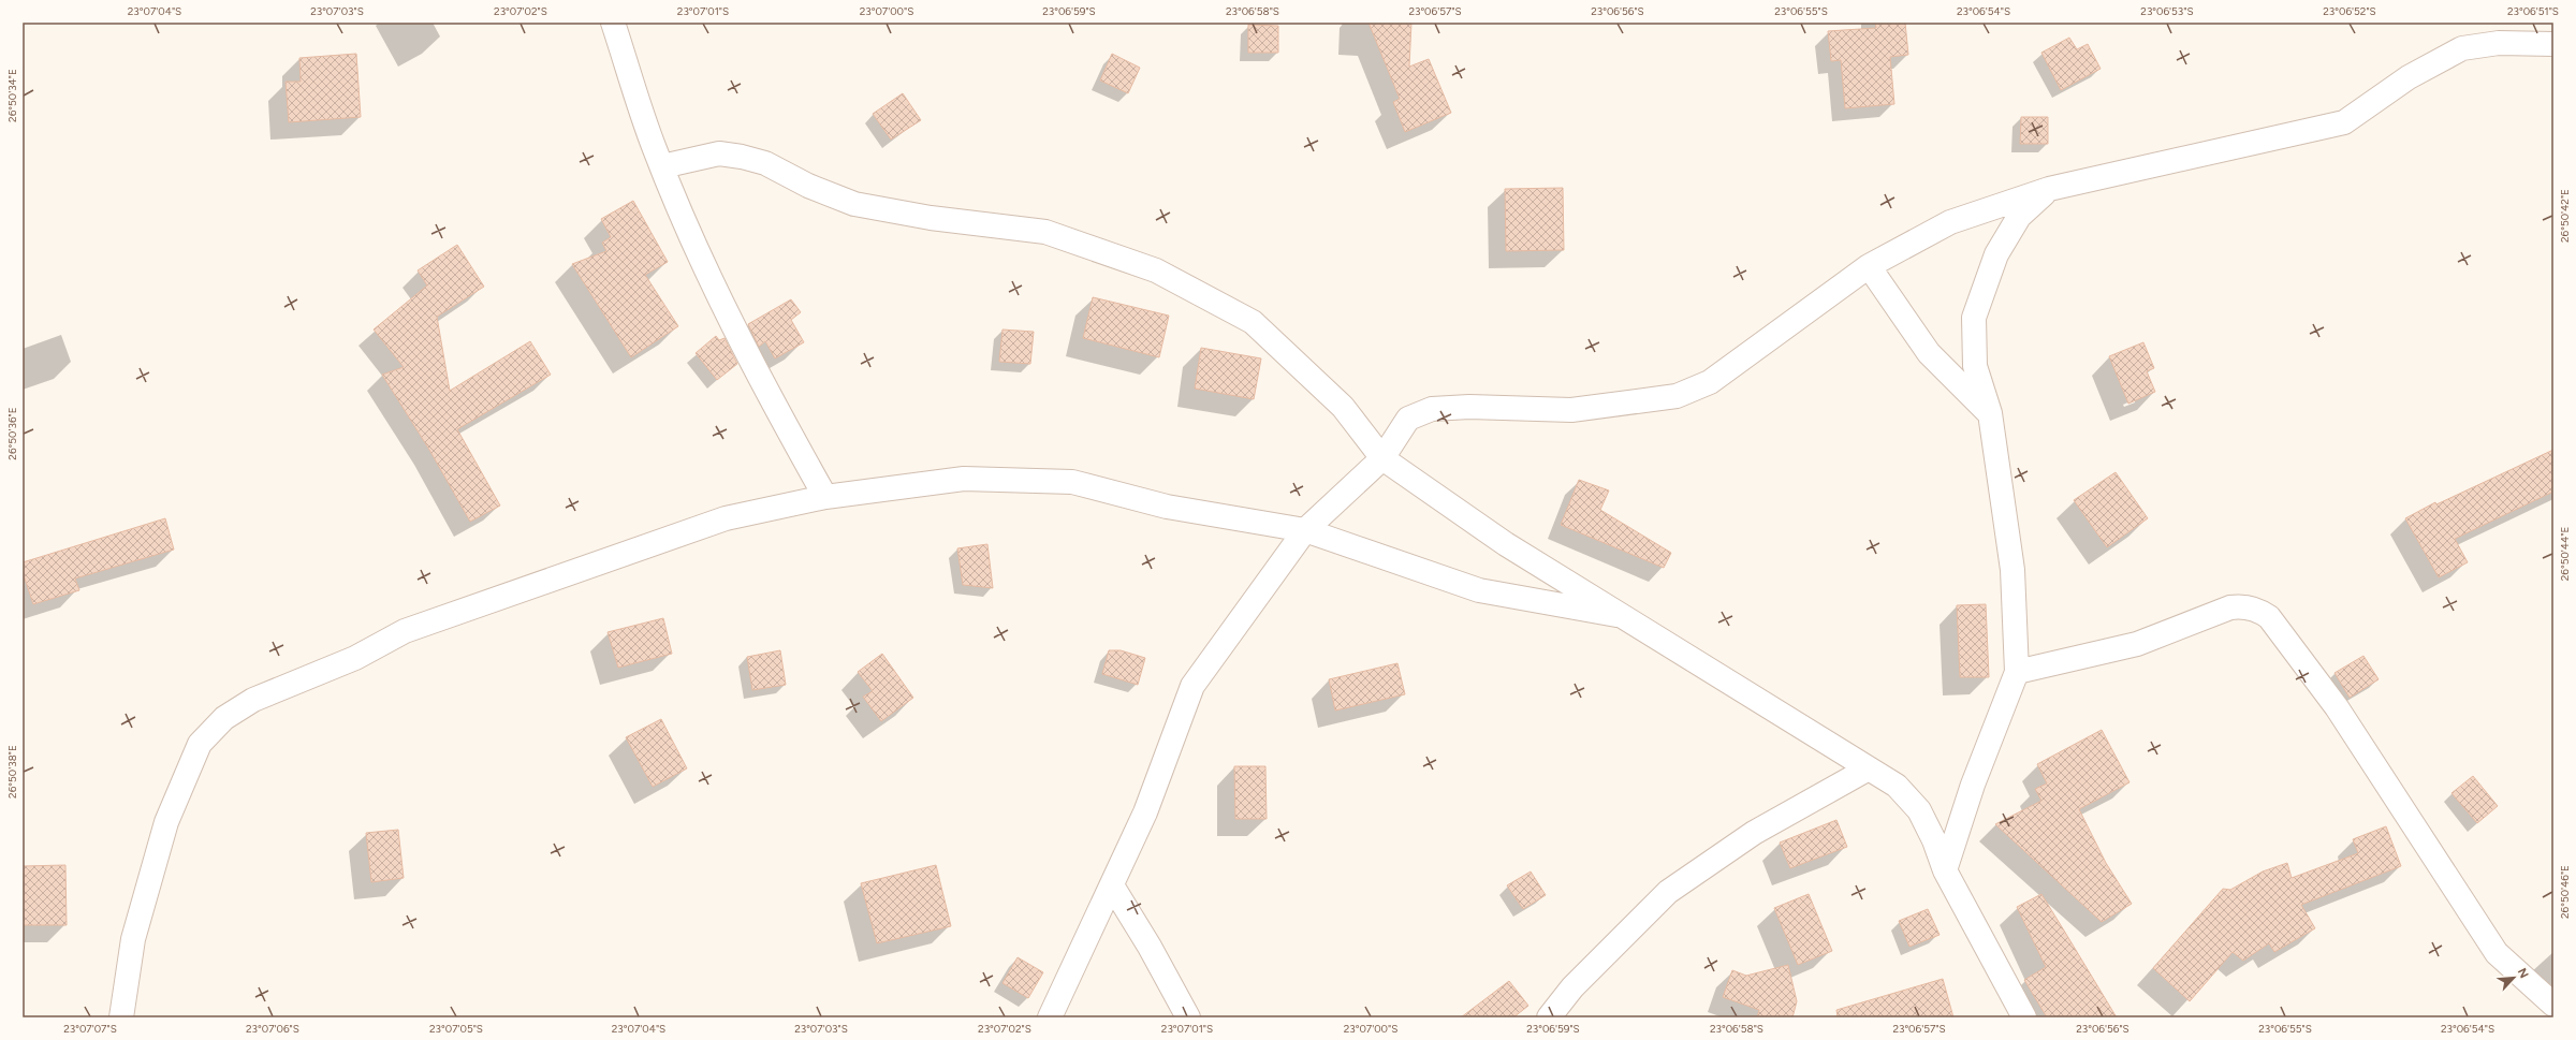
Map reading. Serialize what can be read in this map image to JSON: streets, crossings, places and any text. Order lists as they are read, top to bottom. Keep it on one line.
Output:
{"north":"top right","coordinates":["23°07'04\"S","23°07'03\"S","23°07'02\"S","23°07'01\"S","23°07'00\"S","23°06'59\"S","23°06'58\"S","23°06'57\"S","23°06'56\"S","23°06'55\"S","23°06'54\"S","23°06'53\"S","23°06'52\"S","23°06'51\"S","26°50'34\"E","26°50'42\"E","26°50'36\"E","26°50'44\"E","26°50'38\"E","26°50'46\"E","23°07'07\"S","23°07'06\"S","23°07'05\"S"]}
